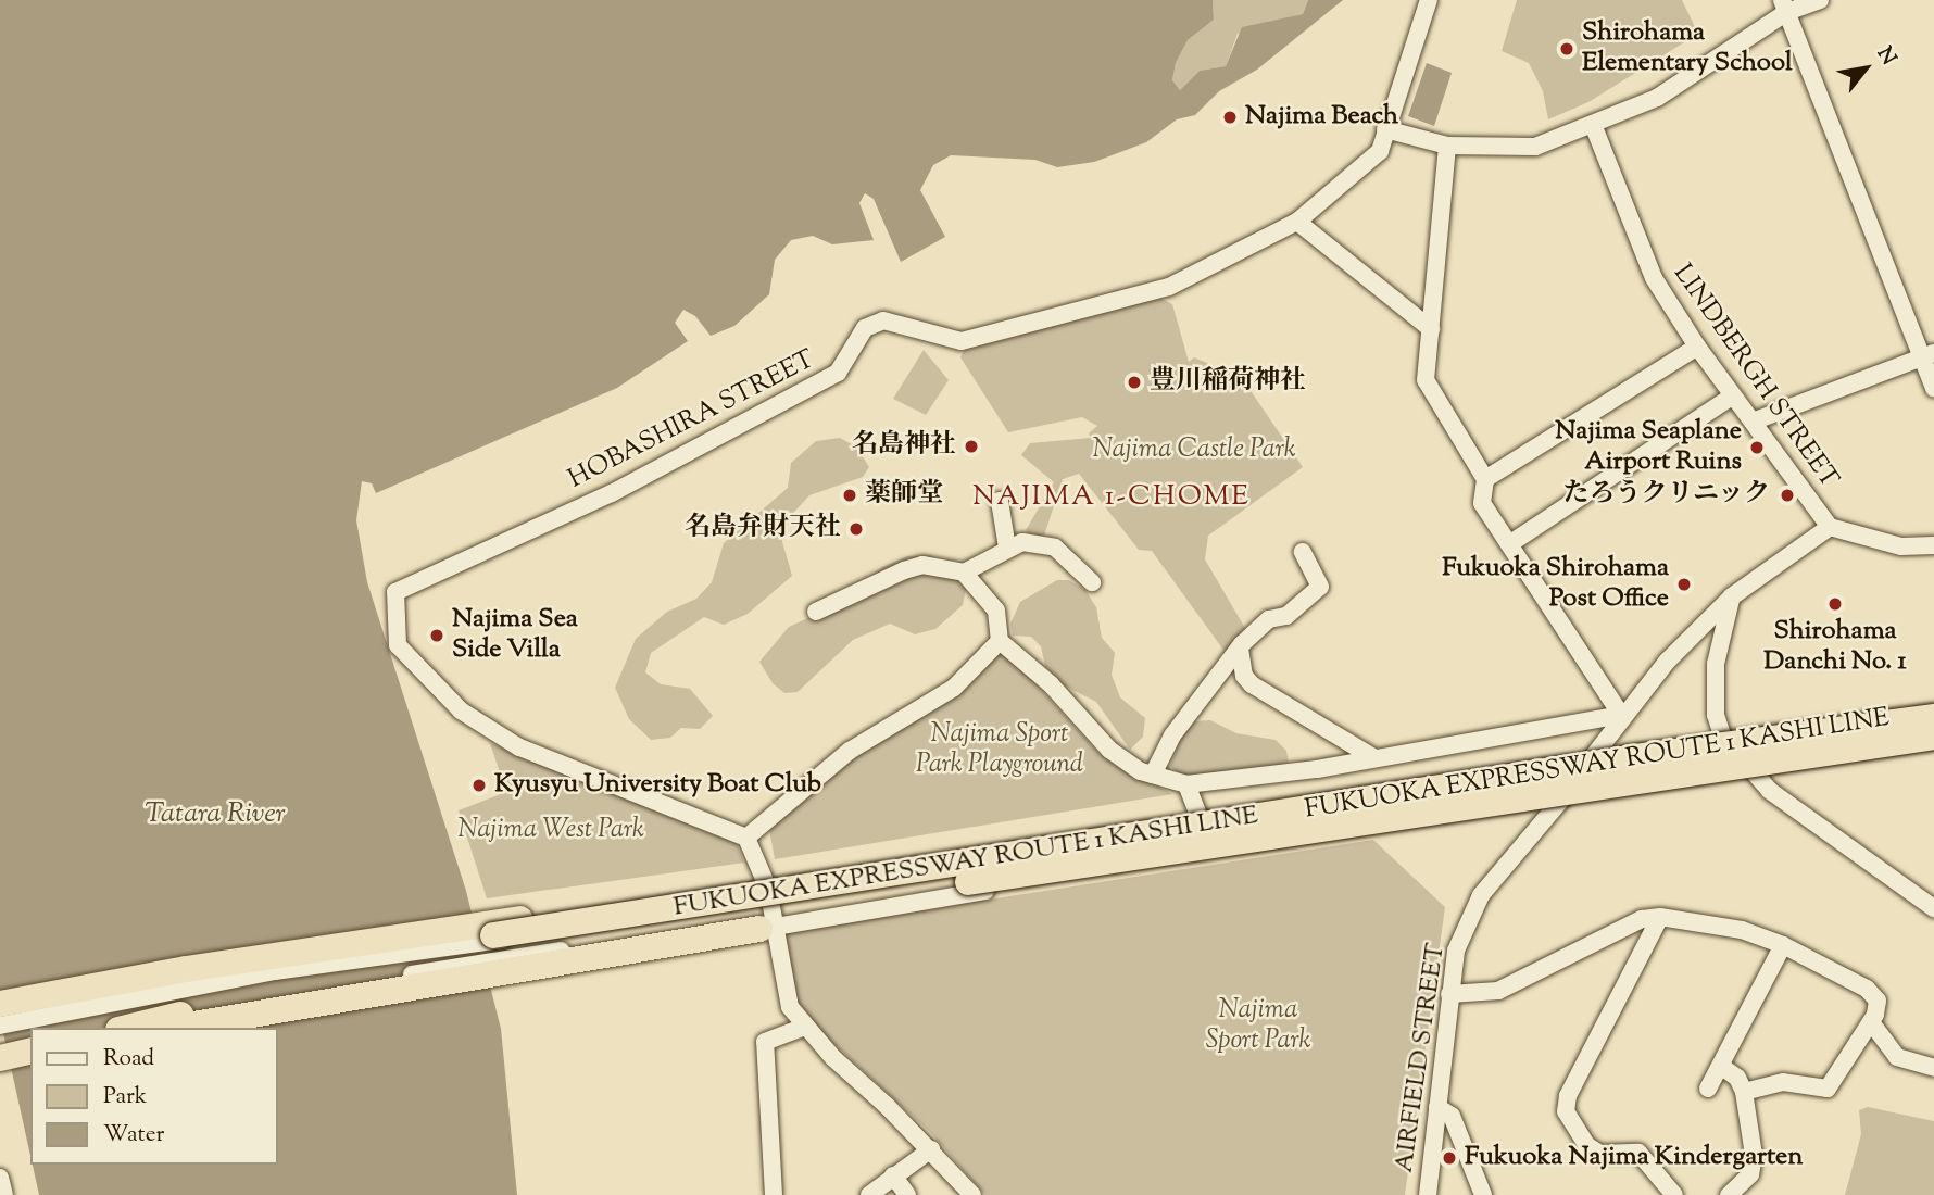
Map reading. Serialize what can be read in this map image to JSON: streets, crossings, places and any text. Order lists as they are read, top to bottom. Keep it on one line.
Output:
{"streets":{"highway":["FUKUOKA EXPRESSWAY ROUTE 1 KASHI LINE"],"street":["LINDBERGH STREET","HOBASHIRA STREET","AIRFIELD STREET"]},"crossings":[["LINDBERGH STREET","AIRFIELD STREET"]],"districts":["NAJIMA 1-CHOME"],"water":["Tatara River"],"parks":["Najima Castle Park","Najima Sport Park Playground","Najima West Park","Najima Sport Park"],"places":["Shirohama Elementary School","Najima Beach","豊川稲荷神社","名島神社","Najima Seaplane Airport Ruins","薬師堂","たろうクリニック","名島弁財天社","Fukuoka Shirohama Post Office","Shirohama Danchi No. 1","Najima Sea Side Villa","Kyusyu University Boat Club","Fukuoka Najima Kindergarten"],"legend":["Road","Park","Water"],"north":"top right"}
